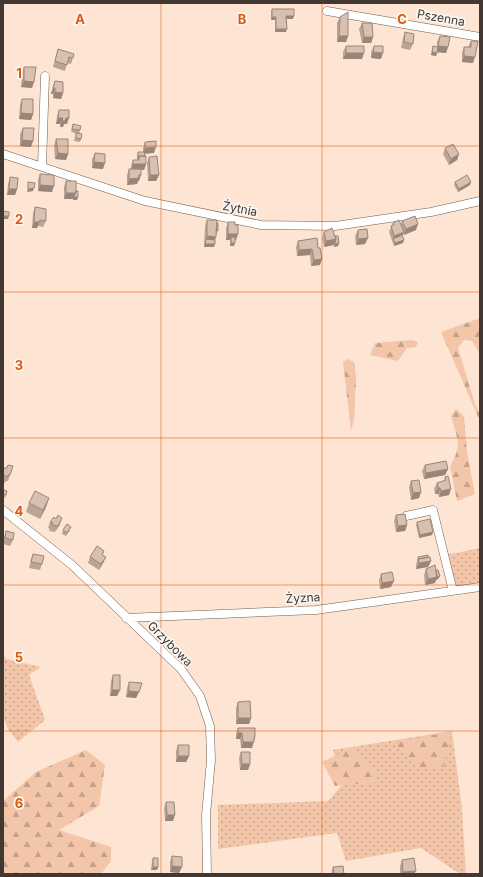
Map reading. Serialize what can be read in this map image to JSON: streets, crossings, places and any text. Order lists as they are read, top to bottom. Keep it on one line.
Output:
{"streets":{"street":["Pszenna","Żytnia","Żyzna","Grzybowa"]},"crossings":[["Żyzna","Grzybowa"]],"grid":{"columns":["A","B","C"],"rows":["1","2","3","4","5","6"]}}
